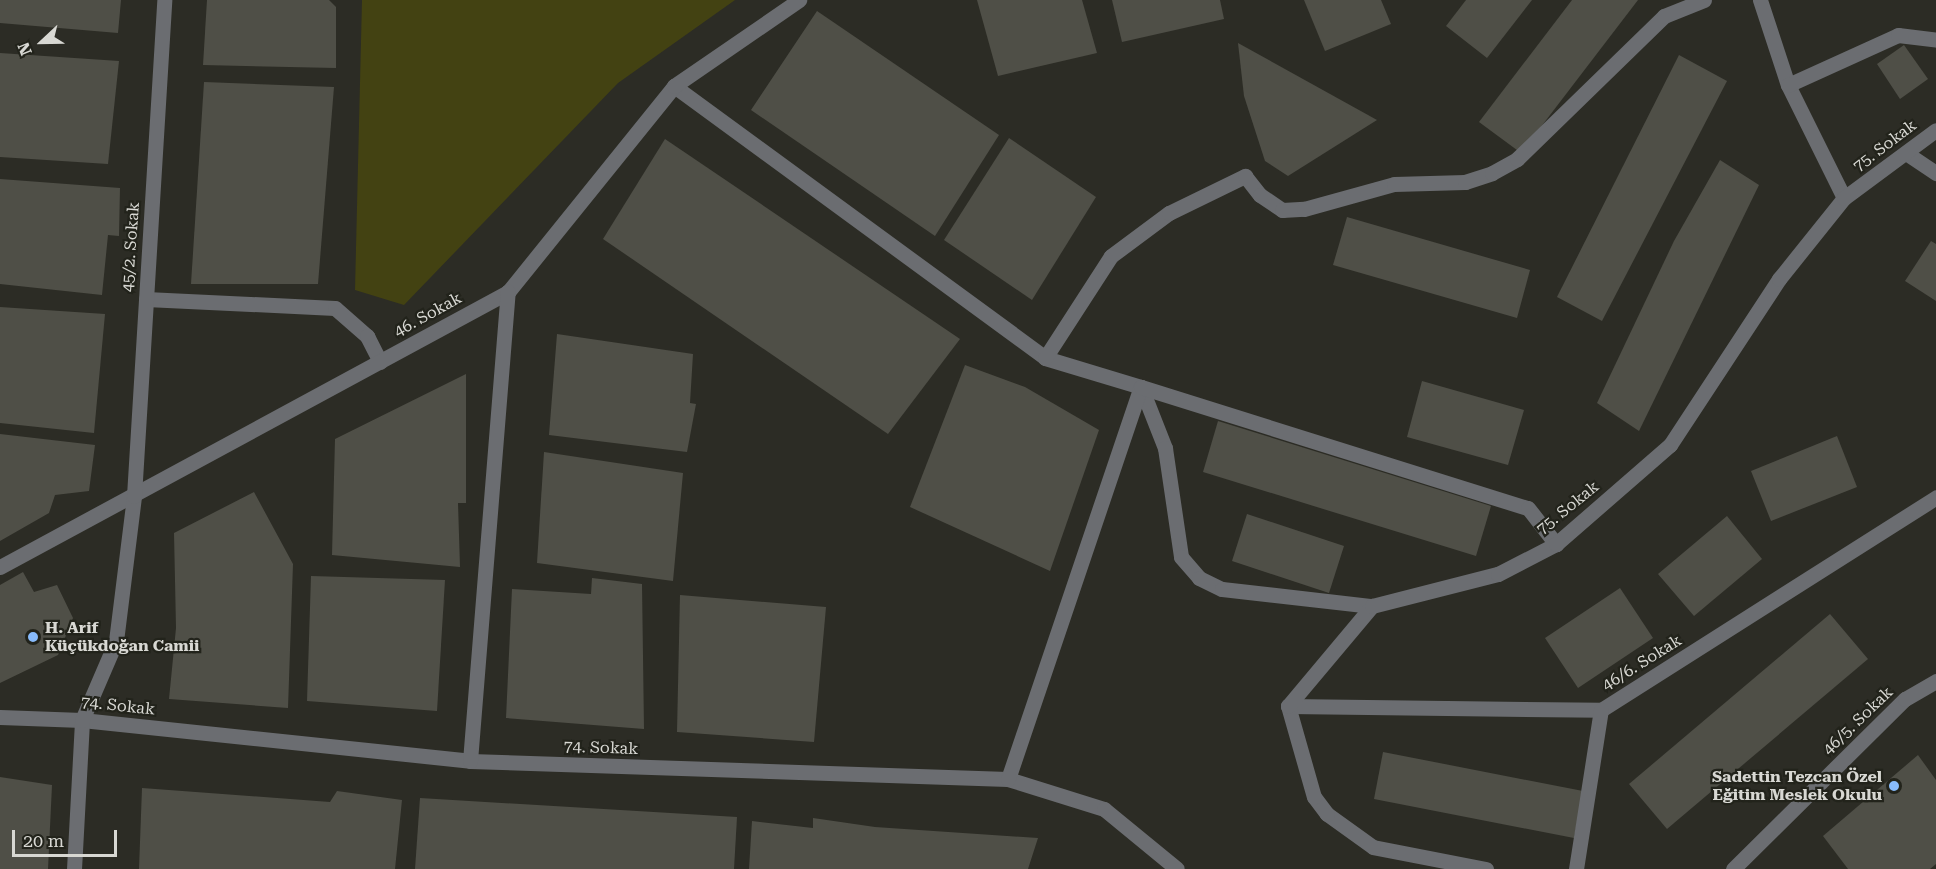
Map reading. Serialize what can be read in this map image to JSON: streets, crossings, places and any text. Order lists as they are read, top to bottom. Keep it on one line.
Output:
{"streets":{"street":["75. Sokak","45/2. Sokak","46. Sokak","46/6. Sokak","74. Sokak","46/5. Sokak"]},"crossings":[["45/2. Sokak","46. Sokak"],["45/2. Sokak","74. Sokak"]],"places":["H. Arif Küçükdoğan Camii","Sadettin Tezcan Özel Eğitim Meslek Okulu"],"scale_bar":"20 m","north":"left"}
